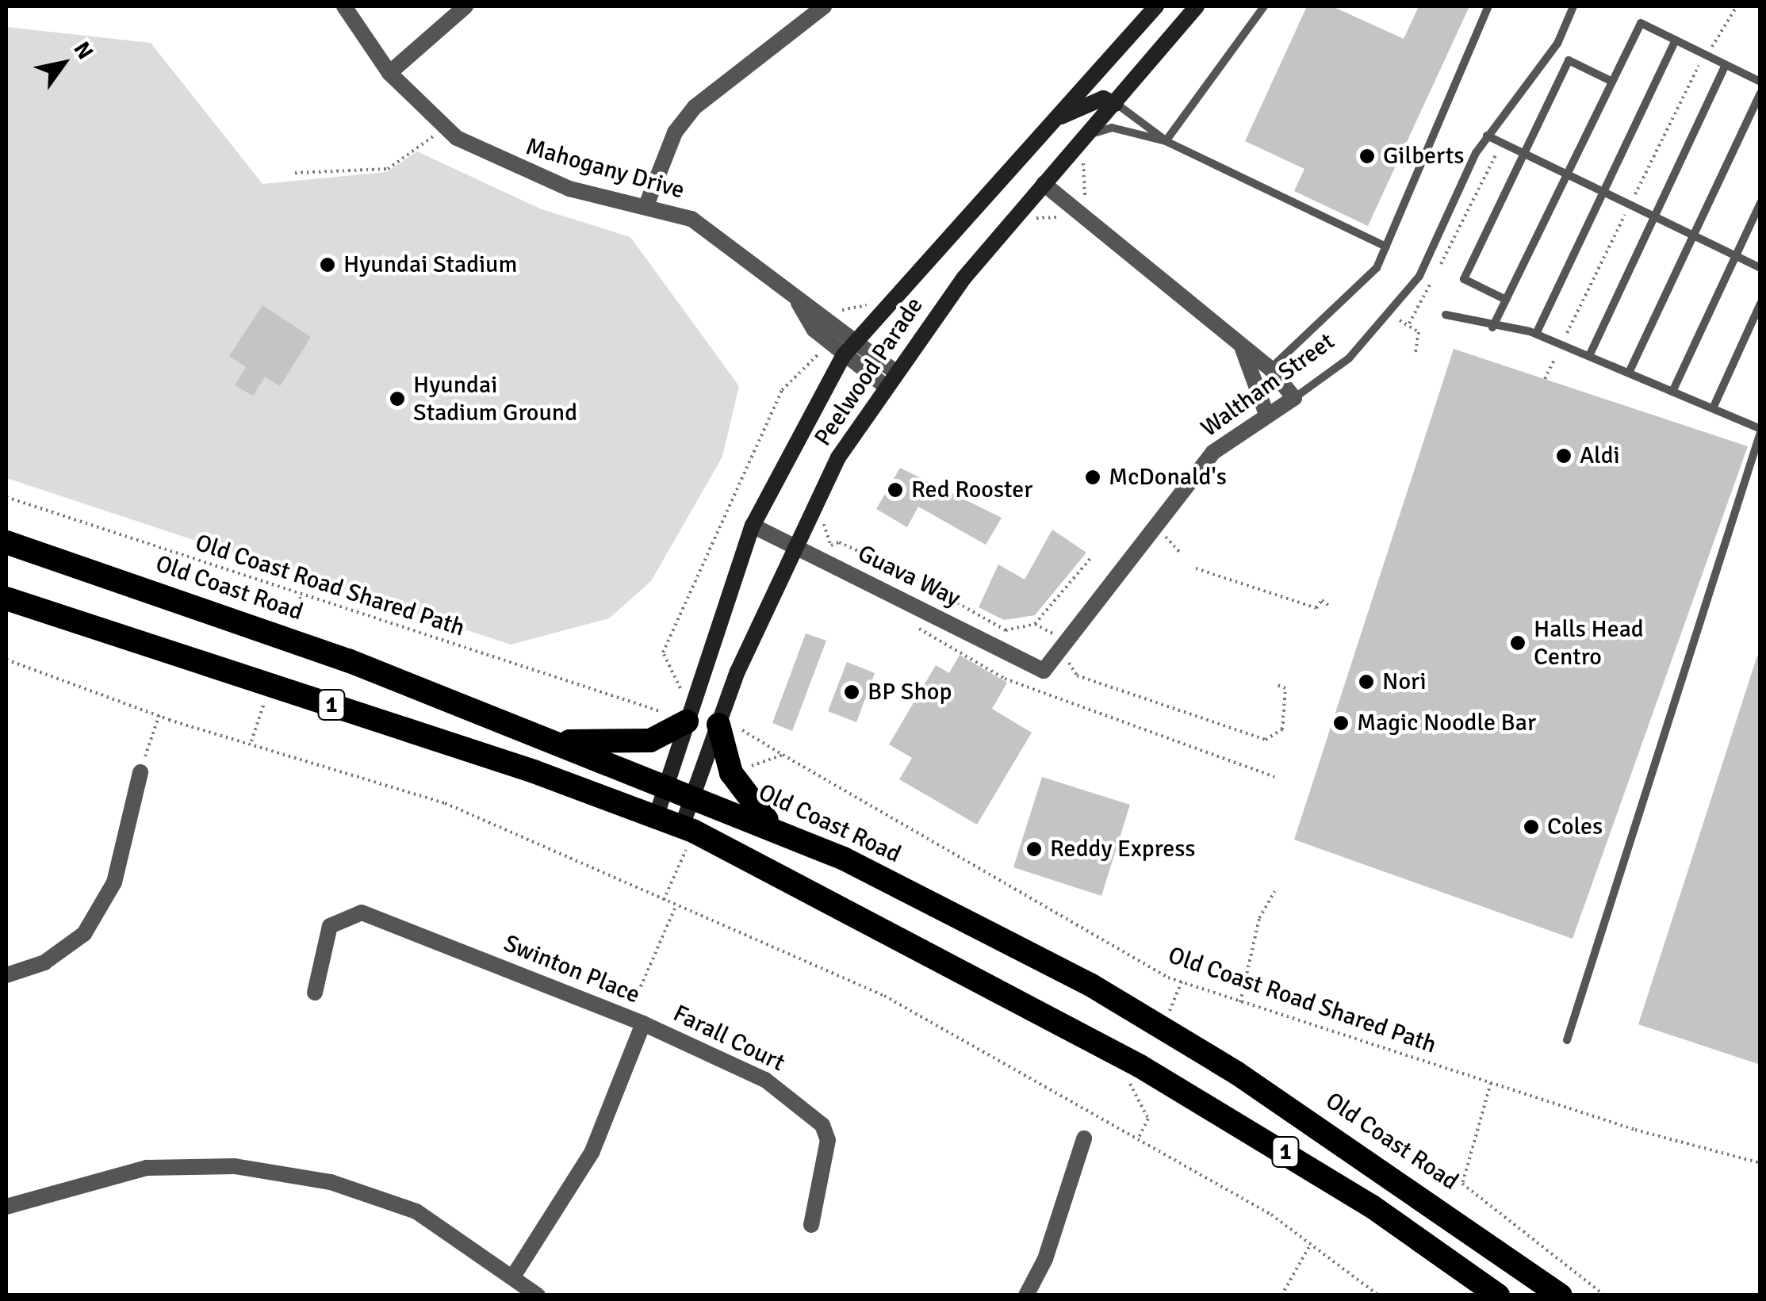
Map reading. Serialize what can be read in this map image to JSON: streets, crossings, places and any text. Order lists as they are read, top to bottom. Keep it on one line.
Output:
{"streets":{"highway":["Old Coast Road","1"],"street":["Mahogany Drive","Peelwood Parade","Waltham Street","Guava Way","Swinton Place","Farall Court"],"path":["Old Coast Road Shared Path"]},"crossings":[["Mahogany Drive","Peelwood Parade"],["Peelwood Parade","Guava Way"],["Peelwood Parade","Old Coast Road Shared Path"],["Peelwood Parade","Old Coast Road"],["Peelwood Parade","1"],["Waltham Street","Guava Way"],["Swinton Place","Farall Court"]],"places":["Gilberts","Hyundai Stadium","Hyundai Stadium Ground","Aldi","McDonald's","Red Rooster","Halls Head Centro","Nori","BP Shop","Magic Noodle Bar","Coles","Reddy Express"],"north":"top right"}
